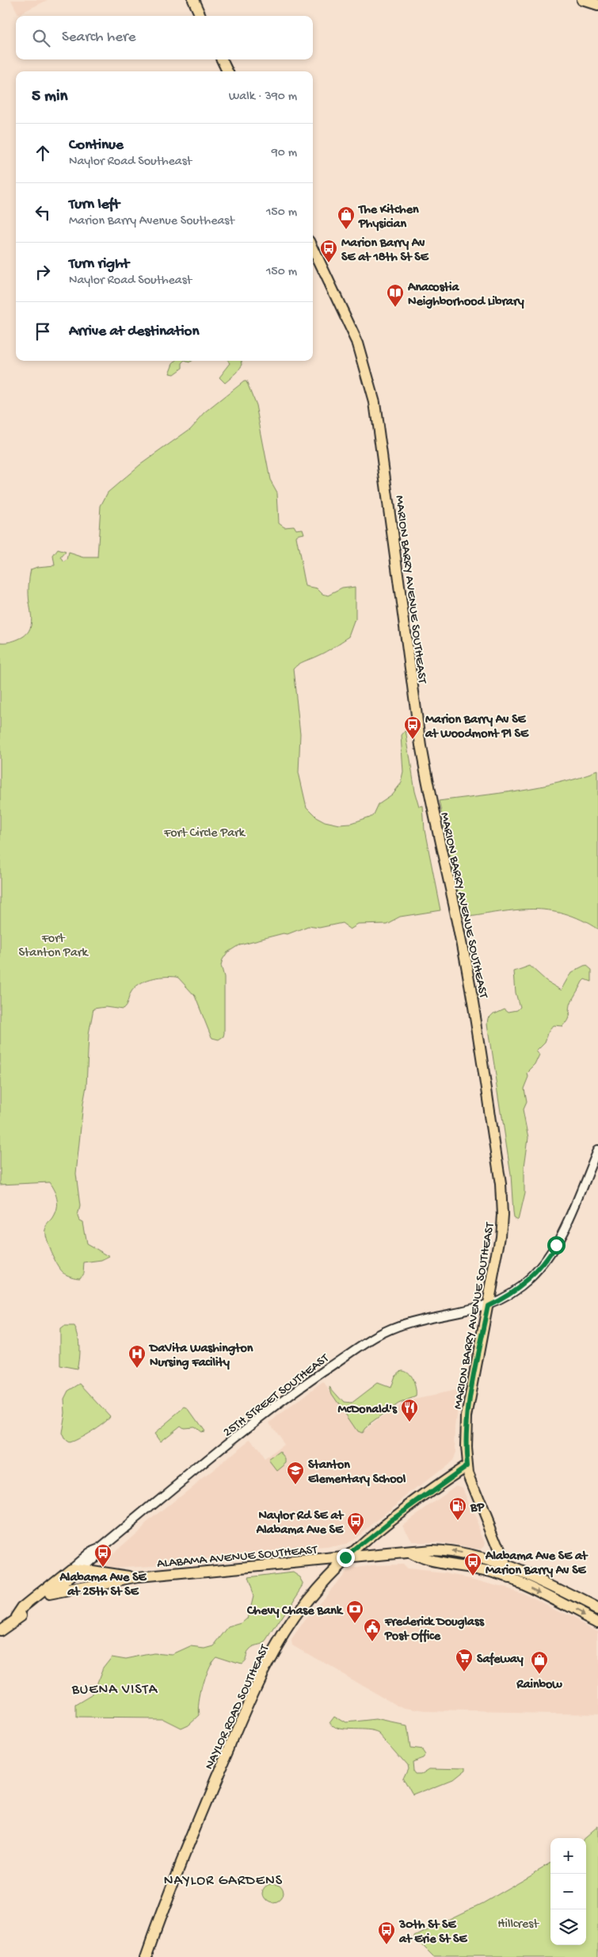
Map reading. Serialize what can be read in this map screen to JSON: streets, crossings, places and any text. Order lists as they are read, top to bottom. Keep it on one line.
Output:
{"streets":{"main road":["MARION BARRY AVENUE SOUTHEAST","ALABAMA AVENUE SOUTHEAST","NAYLOR ROAD SOUTHEAST"],"street":["25TH STREET SOUTHEAST"]},"crossings":[["MARION BARRY AVENUE SOUTHEAST","25TH STREET SOUTHEAST"],["MARION BARRY AVENUE SOUTHEAST","ALABAMA AVENUE SOUTHEAST"],["MARION BARRY AVENUE SOUTHEAST","NAYLOR ROAD SOUTHEAST"],["25TH STREET SOUTHEAST","ALABAMA AVENUE SOUTHEAST"],["ALABAMA AVENUE SOUTHEAST","NAYLOR ROAD SOUTHEAST"]],"districts":["BUENA VISTA","NAYLOR GARDENS"],"parks":["Fort Circle Park","Fort Stanton Park","Hillcrest"],"places":{"shop":["The Kitchen Physician","Rainbow"],"bus stop":["Marion Barry Av SE at 18th St SE","Marion Barry Av SE at Woodmont Pl SE","Naylor Rd SE at Alabama Ave SE","Alabama Ave SE at 25th St SE","Alabama Ave SE at Marion Barry Av SE","30th St SE at Erie St SE"],"library":["Anacostia Neighborhood Library"],"hospital":["DaVita Washington Nursing Facility"],"restaurant":["McDonald's"],"school or university":["Stanton Elementary School"],"fuel station":["BP"],"bank":["Chevy Chase Bank"],"public building":["Frederick Douglass Post Office"],"supermarket":["Safeway"]},"page":{"search":"Search here","heading":["5 min","Walk · 390 m"],"list":[["Continue","Naylor Road Southeast","90 m"],["Turn left","Marion Barry Avenue Southeast","150 m"],["Turn right","Naylor Road Southeast","150 m"],"Arrive at destination"],"map_buttons":["+","−"]}}
